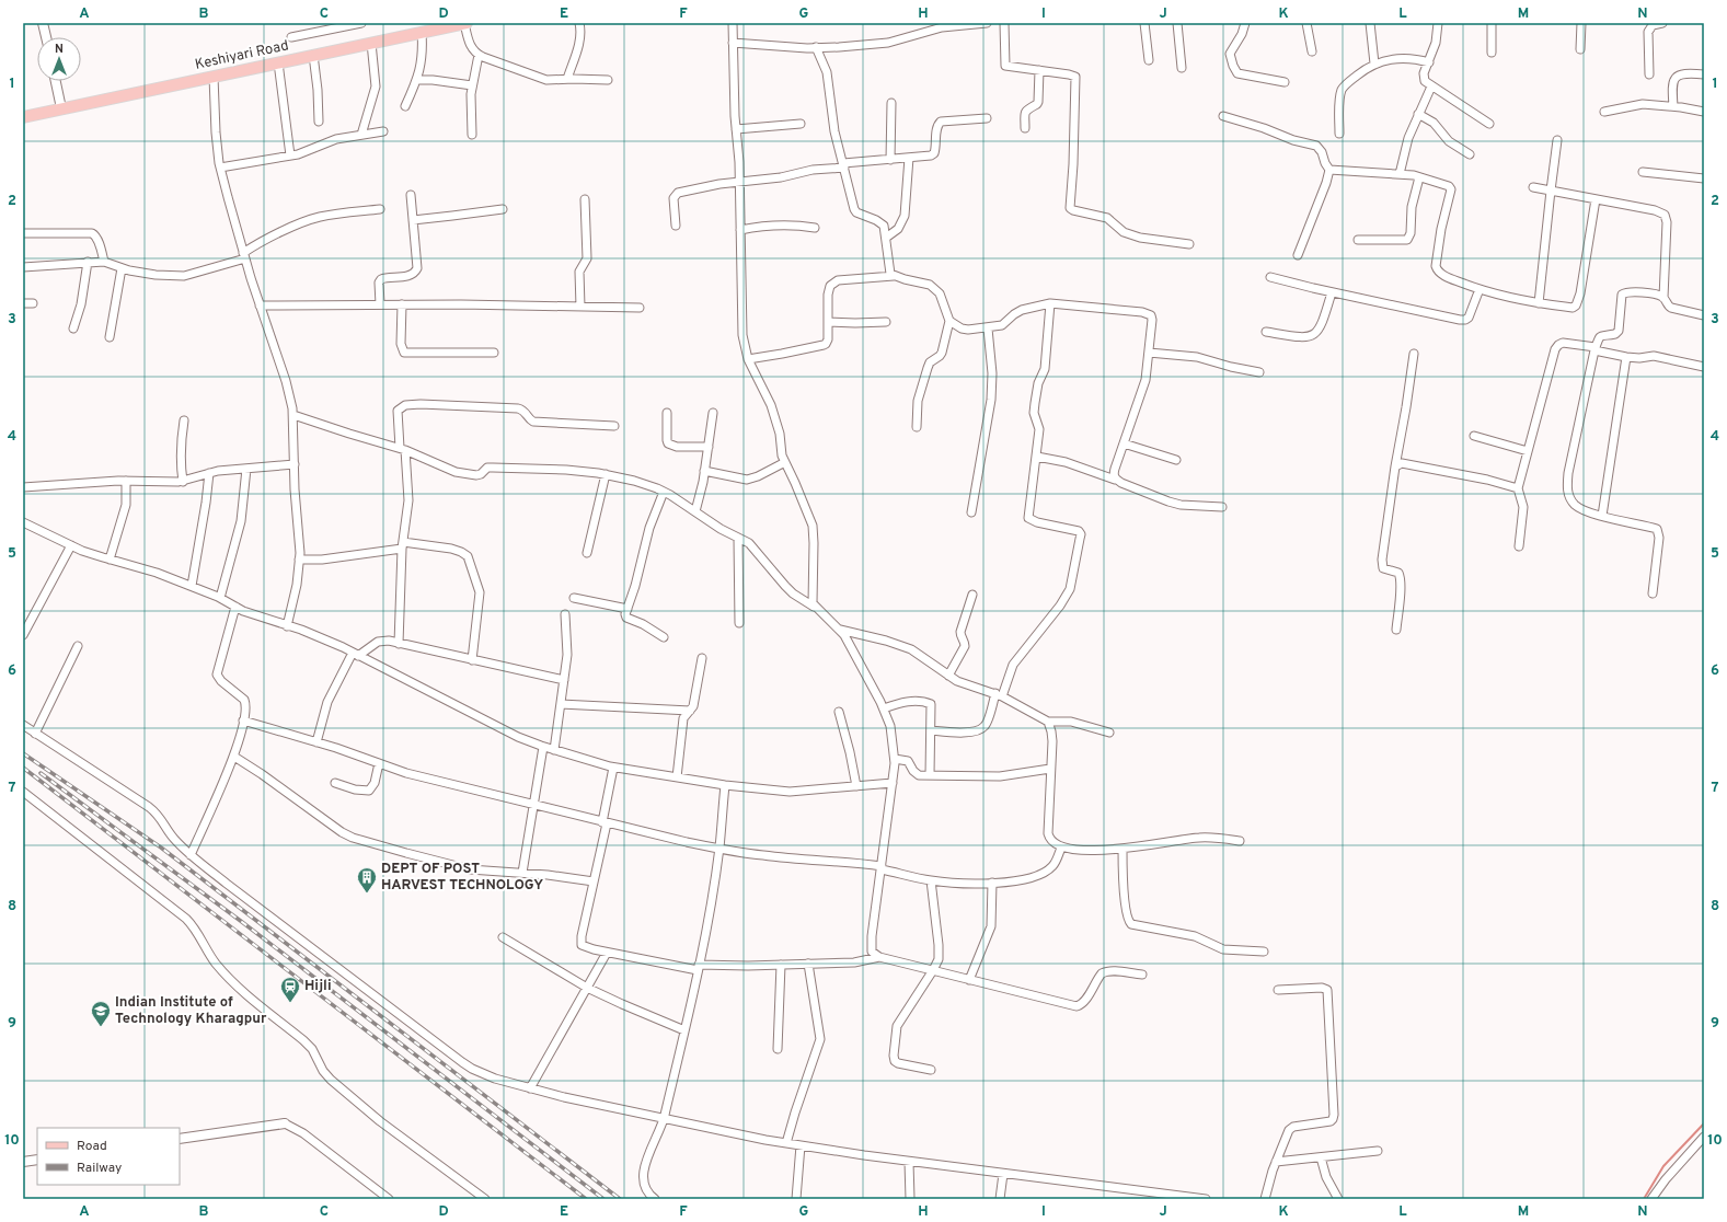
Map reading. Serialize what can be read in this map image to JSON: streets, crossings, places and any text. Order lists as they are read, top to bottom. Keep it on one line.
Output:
{"streets":{"main road":["Keshiyari Road"]},"places":{"building":["DEPT OF POST HARVEST TECHNOLOGY"],"station":["Hijli"],"school or university":["Indian Institute of Technology Kharagpur"]},"legend":["Road","Railway"],"north":"top","grid":{"columns":["A","B","C","D","E","F","G","H","I","J","K","L","M","N"],"rows":["1","2","3","4","5","6","7","8","9","10"]}}
